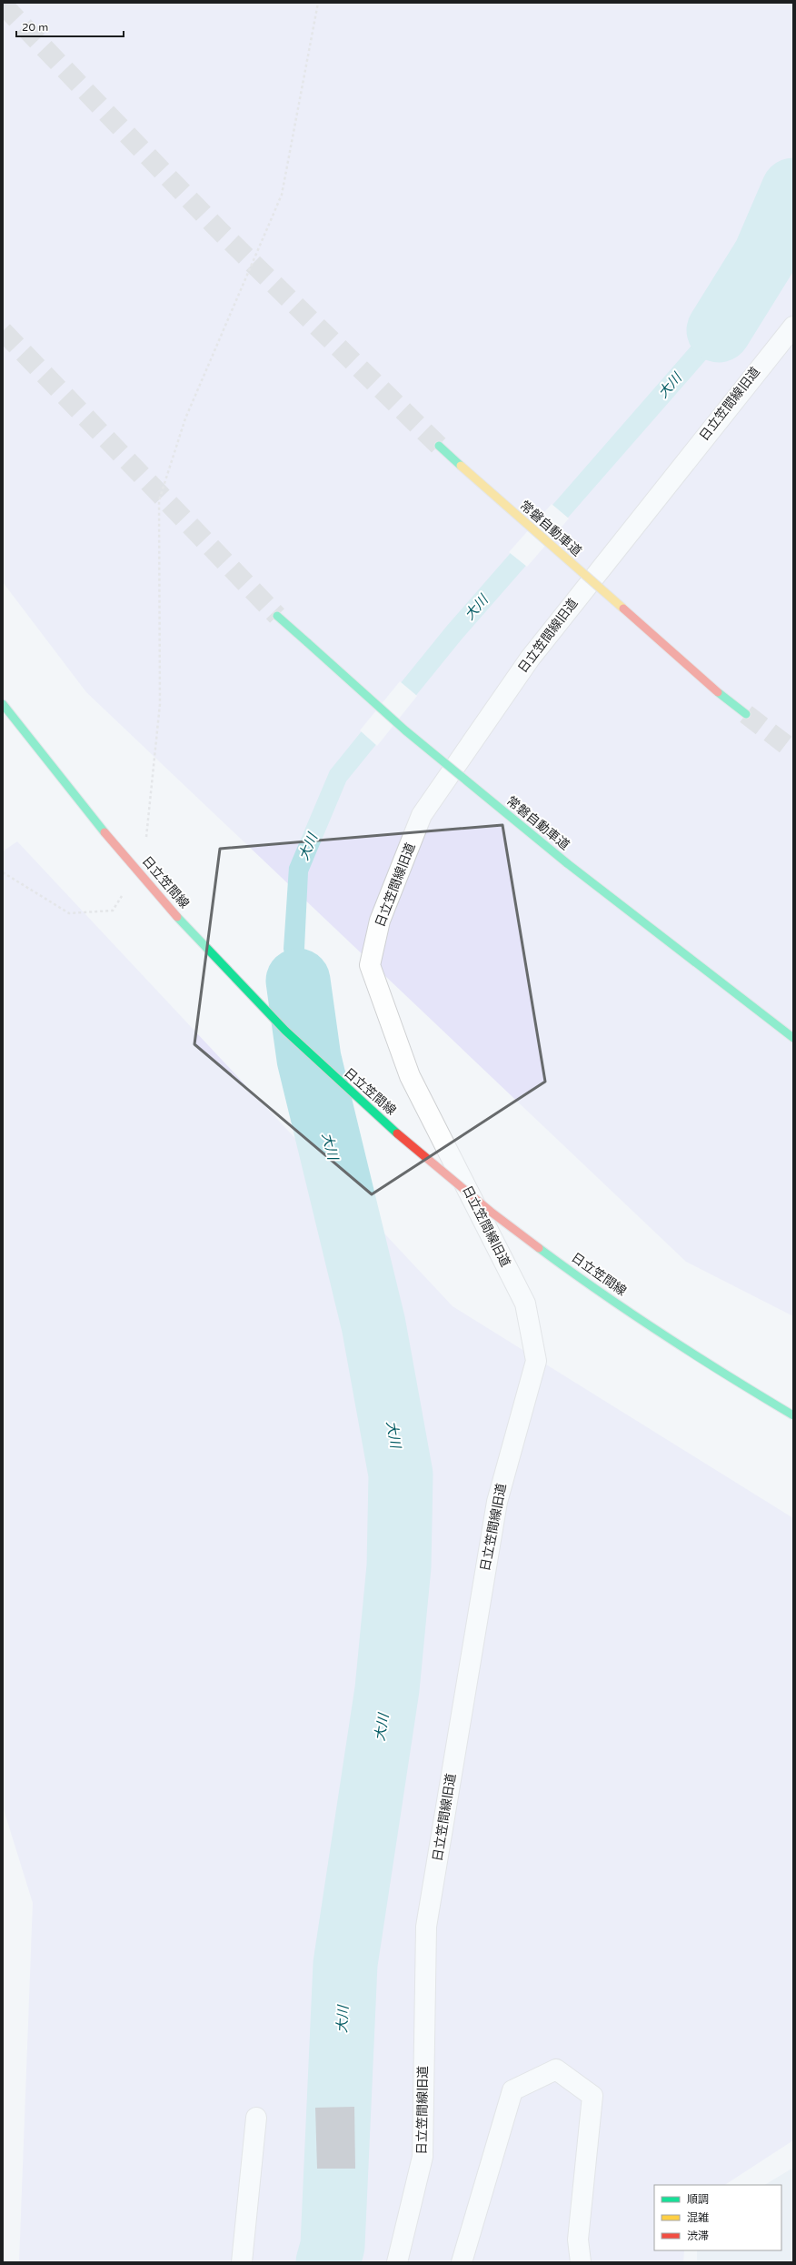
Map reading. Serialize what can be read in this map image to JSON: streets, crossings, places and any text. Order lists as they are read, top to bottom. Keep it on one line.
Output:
{"streets":{"main road":["常磐自動車道","日立笠間線"],"street":["日立笠間線旧道"]},"water":["大川"],"legend":["順調","混雑","渋滞"],"scale_bar":"20 m"}
